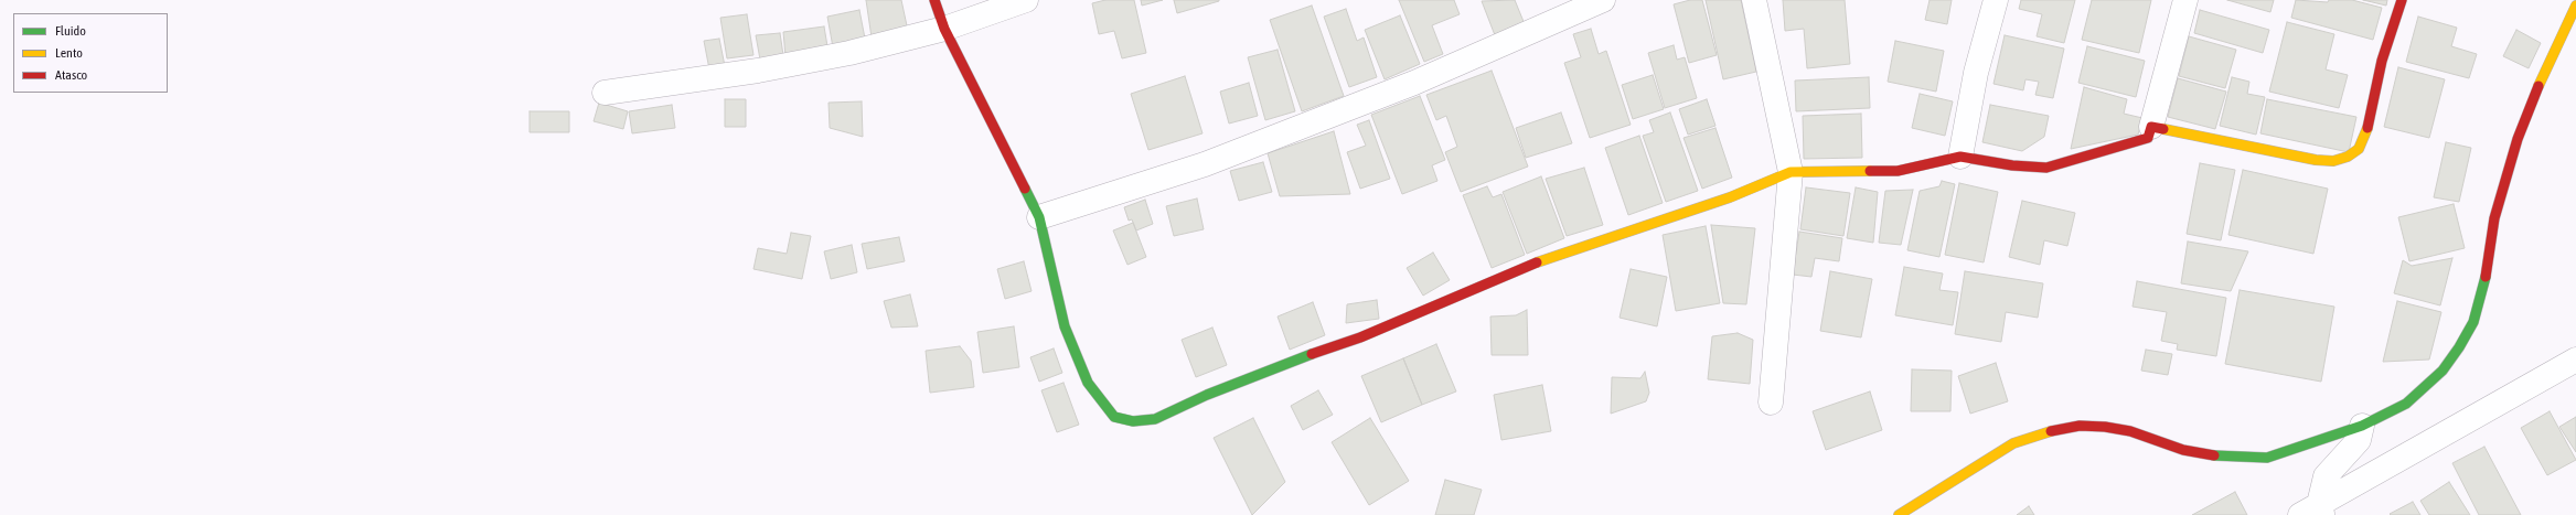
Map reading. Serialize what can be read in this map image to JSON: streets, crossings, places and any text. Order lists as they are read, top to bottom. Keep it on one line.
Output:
{"legend":["Fluido","Lento","Atasco"]}
